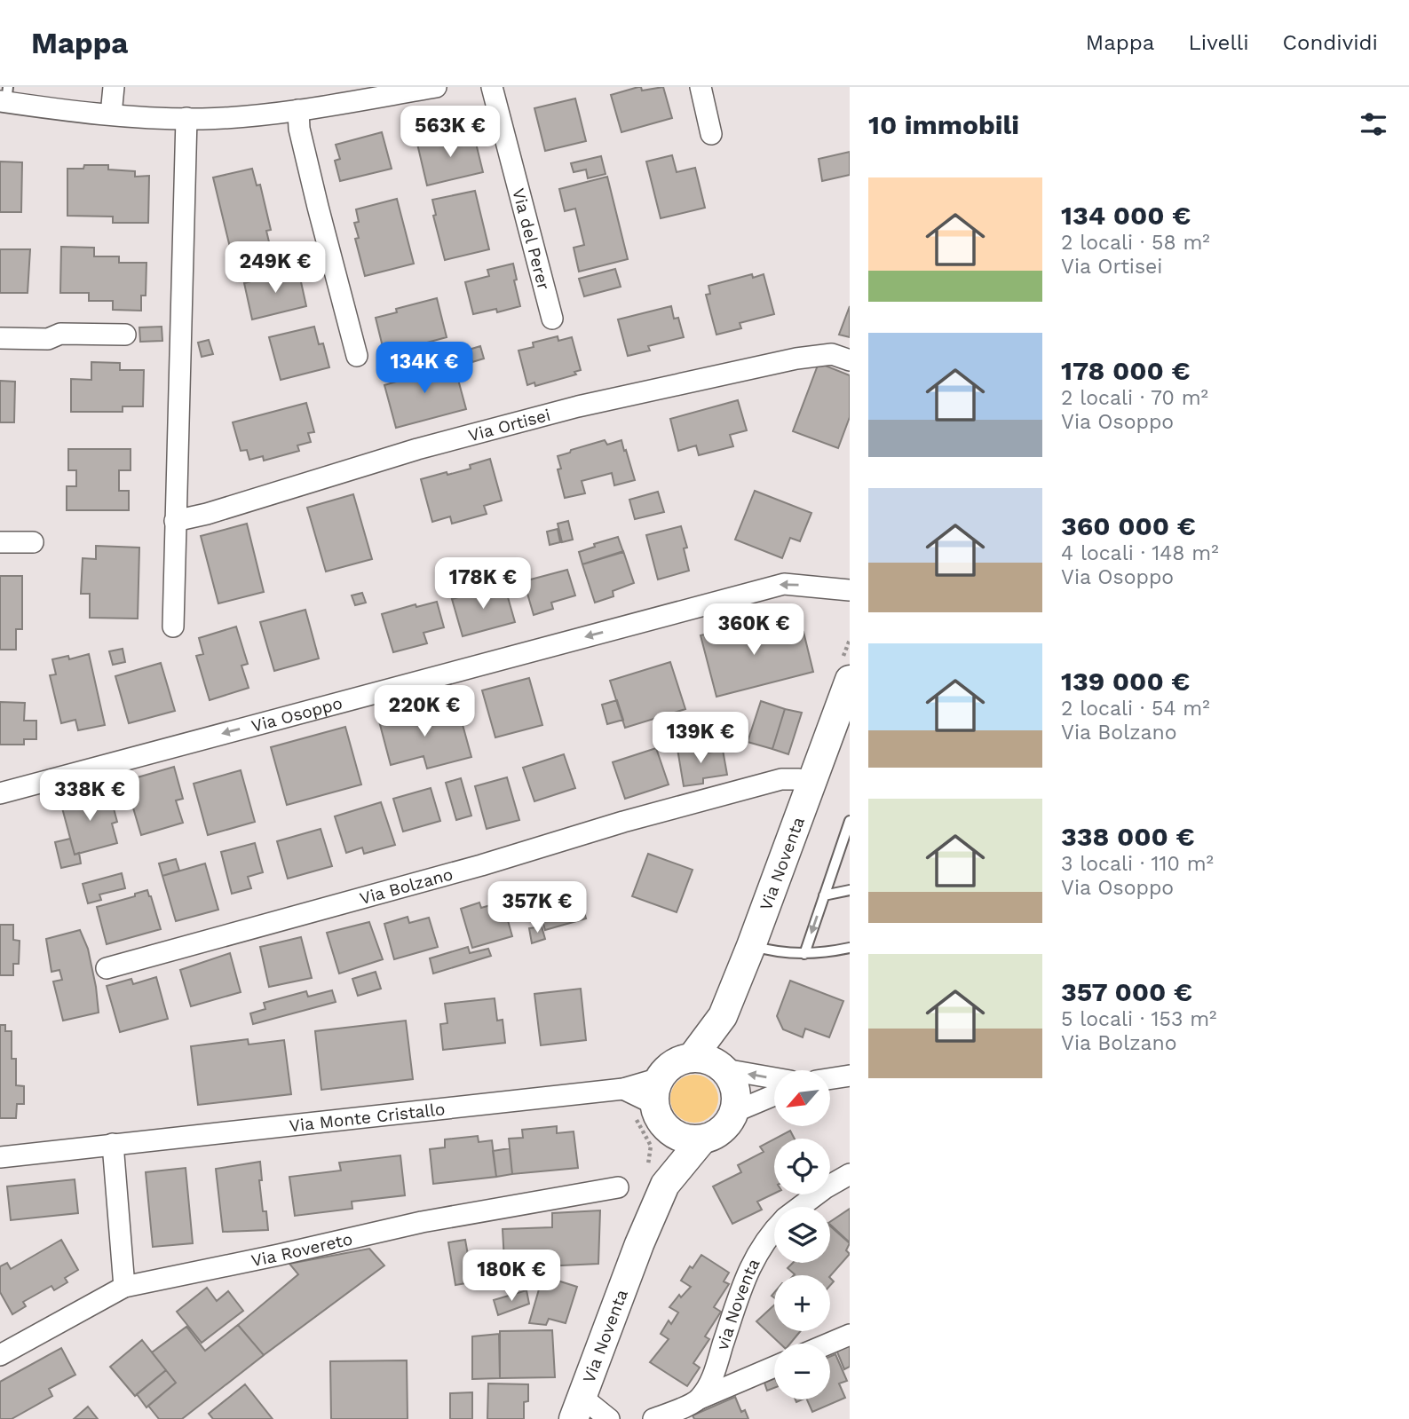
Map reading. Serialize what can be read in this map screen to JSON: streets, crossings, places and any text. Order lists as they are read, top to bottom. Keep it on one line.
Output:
{"streets":{"street":["Via del Perer","Via Ortisei","Via Osoppo","Via Noventa","Via Bolzano","Via Monte Cristallo","Via Rovereto","via Noventa"]},"crossings":[["Via Noventa","Via Bolzano"],["Via Noventa","Via Monte Cristallo"],["Via Noventa","via Noventa"]],"one_way":["Via Osoppo"],"north":"bottom left","page":{"header":"Mappa","nav":["Mappa","Livelli","Condividi"],"heading":"10 immobili","price":["563K €","249K €","134K €","178K €","360K €","220K €","139K €","338K €","357K €","180K €"],"list":[{"name":"134 000 €","note":"2 locali · 58 m² · Via Ortisei"},{"name":"178 000 €","note":"2 locali · 70 m² · Via Osoppo"},{"name":"360 000 €","note":"4 locali · 148 m² · Via Osoppo"},{"name":"139 000 €","note":"2 locali · 54 m² · Via Bolzano"},{"name":"338 000 €","note":"3 locali · 110 m² · Via Osoppo"},{"name":"357 000 €","note":"5 locali · 153 m² · Via Bolzano"}],"map_buttons":["+","−"]}}
